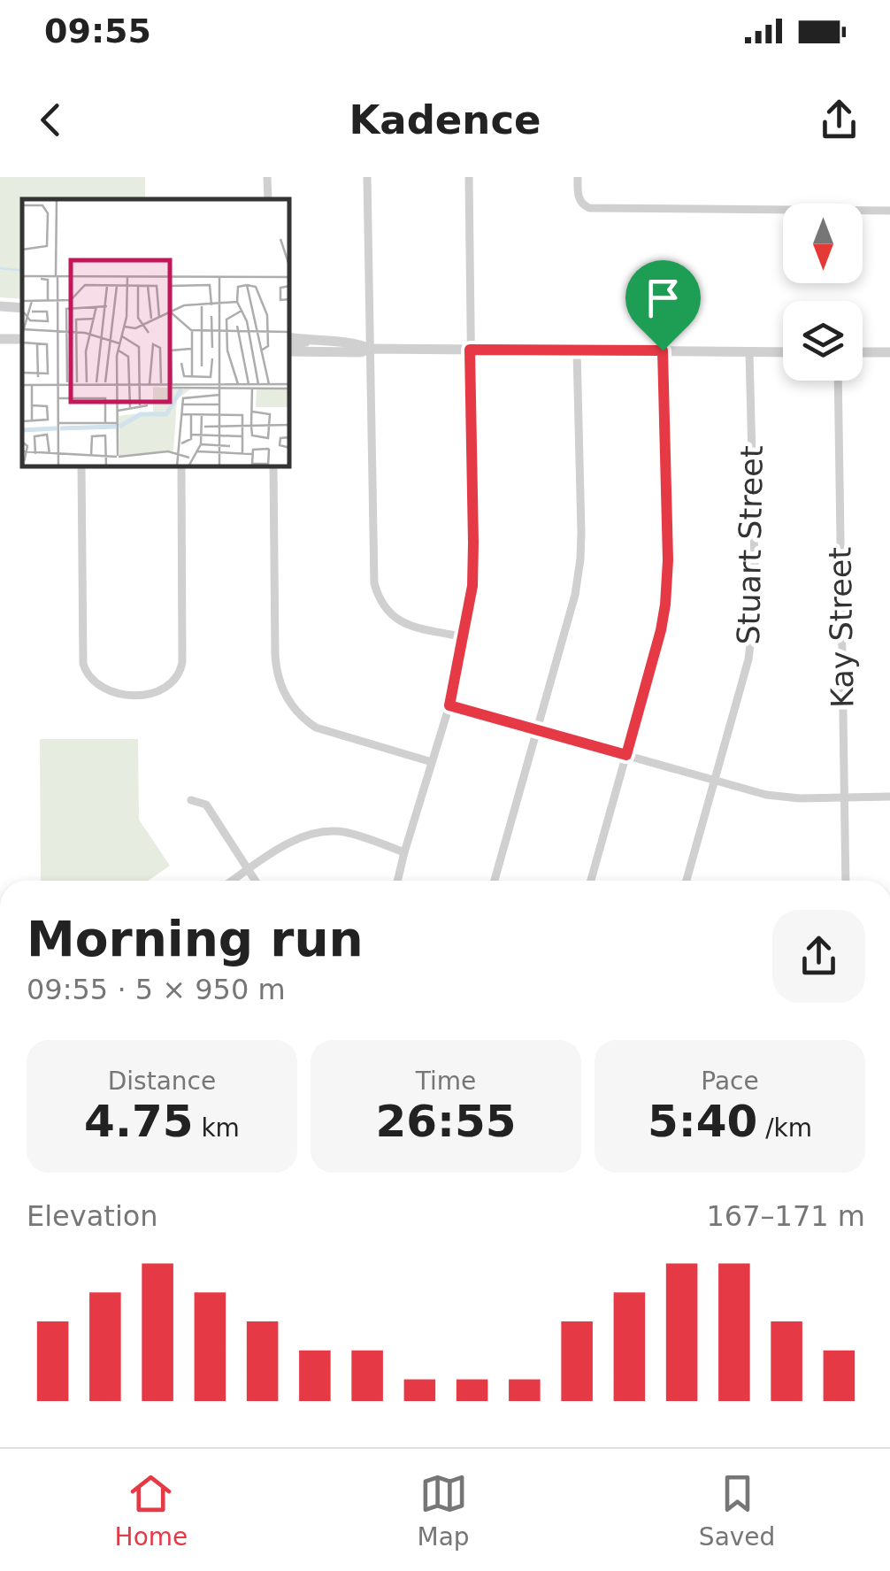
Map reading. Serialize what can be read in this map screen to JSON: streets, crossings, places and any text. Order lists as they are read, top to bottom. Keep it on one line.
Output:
{"streets":{"street":["Stuart Street","Kay Street"]},"north":"bottom","page":{"status":"09:55","header":"Kadence","heading":["Morning run","09:55 · 5 × 950 m"],"stats":[["Distance","4.75 km"],["Time","26:55"],["Pace","5:40 /km"]],"chart":["Elevation","167–171 m"],"tabs":["Home","Map","Saved"]}}
